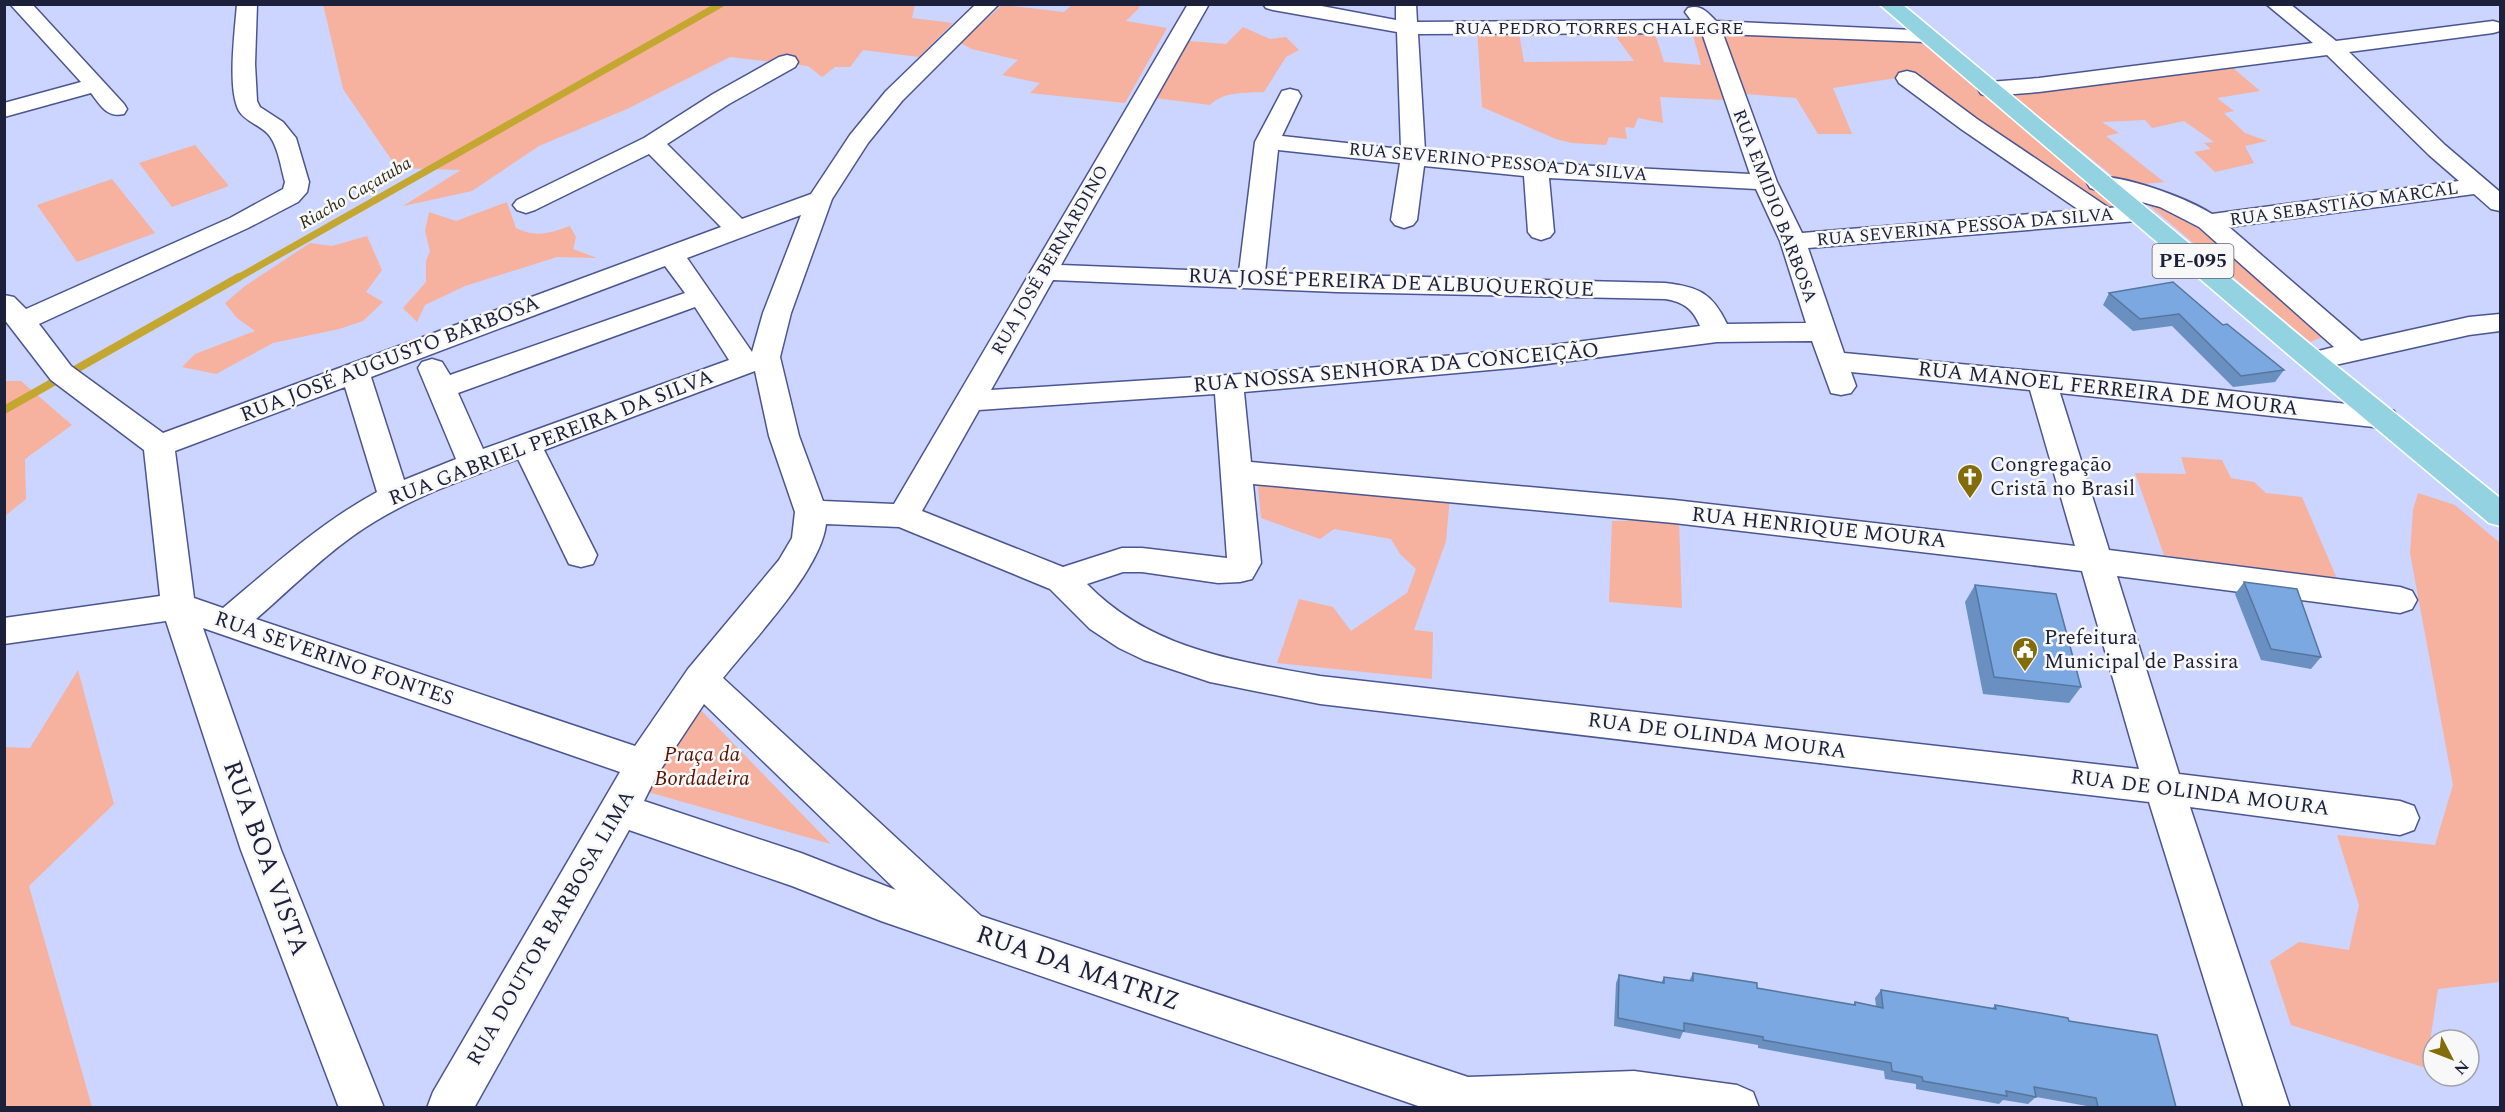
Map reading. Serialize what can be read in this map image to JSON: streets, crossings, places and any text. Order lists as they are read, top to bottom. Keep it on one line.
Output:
{"streets":{"main road":["PE-095"],"street":["RUA PEDRO TORRES CHALEGRE","RUA SEVERINO PESSOA DA SILVA","RUA SEBASTIÃO MARCAL","RUA EMIDIO BARBOSA","RUA SEVERINA PESSOA DA SILVA","RUA JOSÉ BERNARDINO","RUA JOSÉ PEREIRA DE ALBUQUERQUE","RUA JOSÉ AUGUSTO BARBOSA","RUA NOSSA SENHORA DA CONCEIÇÃO","RUA MANOEL FERREIRA DE MOURA","RUA GABRIEL PEREIRA DA SILVA","RUA HENRIQUE MOURA","RUA SEVERINO FONTES","RUA DE OLINDA MOURA","RUA BOA VISTA","RUA DOUTOR BARBOSA LIMA","RUA DA MATRIZ"]},"crossings":[["RUA PEDRO TORRES CHALEGRE","RUA EMIDIO BARBOSA"],["RUA PEDRO TORRES CHALEGRE","PE-095"],["RUA SEVERINO PESSOA DA SILVA","RUA EMIDIO BARBOSA"],["RUA EMIDIO BARBOSA","RUA SEVERINA PESSOA DA SILVA"],["RUA EMIDIO BARBOSA","RUA NOSSA SENHORA DA CONCEIÇÃO"],["RUA EMIDIO BARBOSA","RUA MANOEL FERREIRA DE MOURA"],["RUA SEVERINA PESSOA DA SILVA","PE-095"],["RUA JOSÉ BERNARDINO","RUA JOSÉ PEREIRA DE ALBUQUERQUE"],["RUA JOSÉ BERNARDINO","RUA NOSSA SENHORA DA CONCEIÇÃO"],["PE-095","RUA MANOEL FERREIRA DE MOURA"],["RUA JOSÉ PEREIRA DE ALBUQUERQUE","RUA NOSSA SENHORA DA CONCEIÇÃO"],["RUA GABRIEL PEREIRA DA SILVA","RUA SEVERINO FONTES"],["RUA SEVERINO FONTES","RUA BOA VISTA"],["RUA SEVERINO FONTES","RUA DOUTOR BARBOSA LIMA"],["RUA DOUTOR BARBOSA LIMA","RUA DA MATRIZ"]],"water":["Riacho Caçatuba"],"parks":["Praça da Bordadeira"],"places":{"church":["Congregação Cristã no Brasil"],"public building":["Prefeitura Municipal de Passira"]},"north":"bottom right"}
